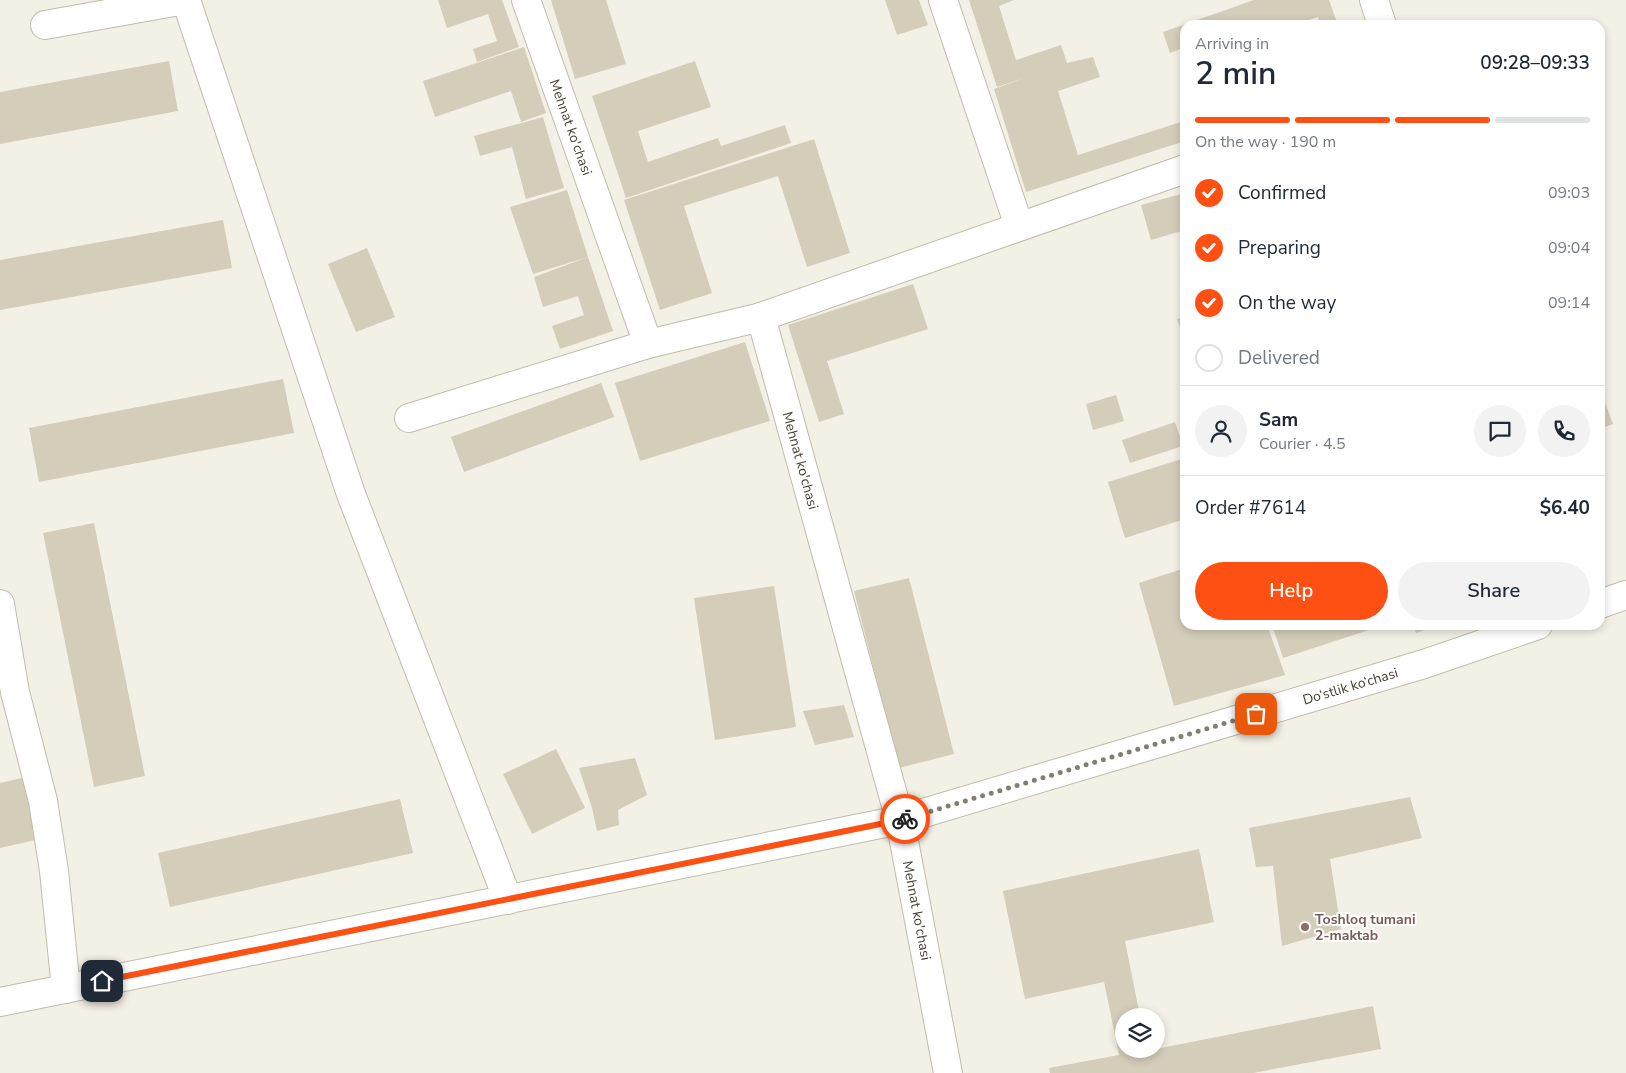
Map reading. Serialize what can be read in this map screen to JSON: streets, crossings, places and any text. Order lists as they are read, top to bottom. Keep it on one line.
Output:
{"streets":{"street":["Mehnat ko'chasi","Do‘stlik ko‘chasi"]},"crossings":[["Mehnat ko'chasi","Do‘stlik ko‘chasi"]],"places":["Toshloq tumani 2-maktab"],"page":{"heading":["2 min","Arriving in","09:28–09:33"],"panel":["Sam","Courier · 4.5","Order #7614","$6.40"],"bar":"On the way · 190 m","list":[["Confirmed","09:03"],["Preparing","09:04"],["On the way","09:14"],"Delivered"],"buttons":["Help","Share"]}}
